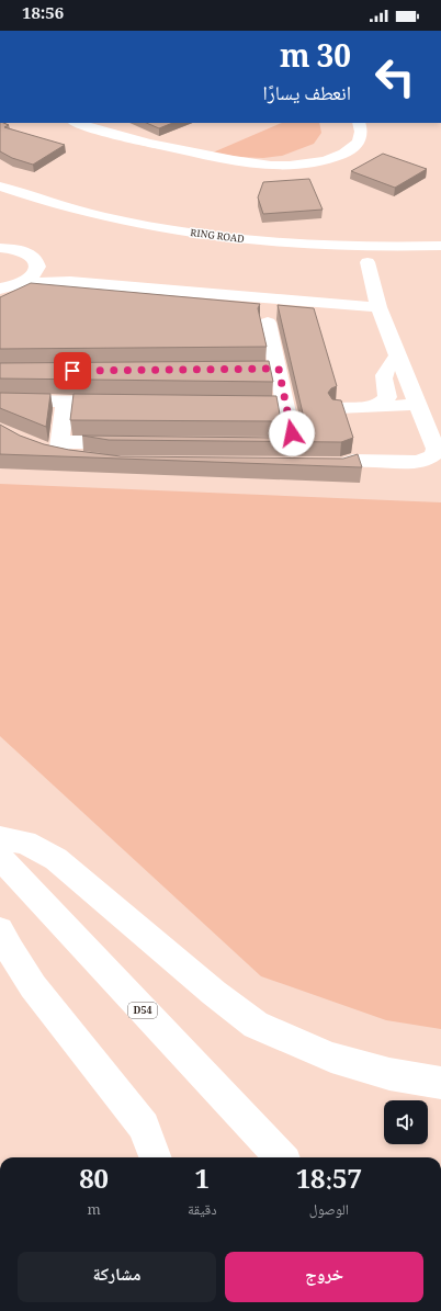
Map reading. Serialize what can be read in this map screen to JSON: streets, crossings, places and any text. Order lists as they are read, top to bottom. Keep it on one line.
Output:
{"streets":{"street":["RING ROAD","D54"]},"page":{"status":"18:56","turn":["30 m","انعطف يسارًا"],"eta":["18:57","الوصول","1","دقيقة","80","m"],"buttons":["خروج","مشاركة"]}}
